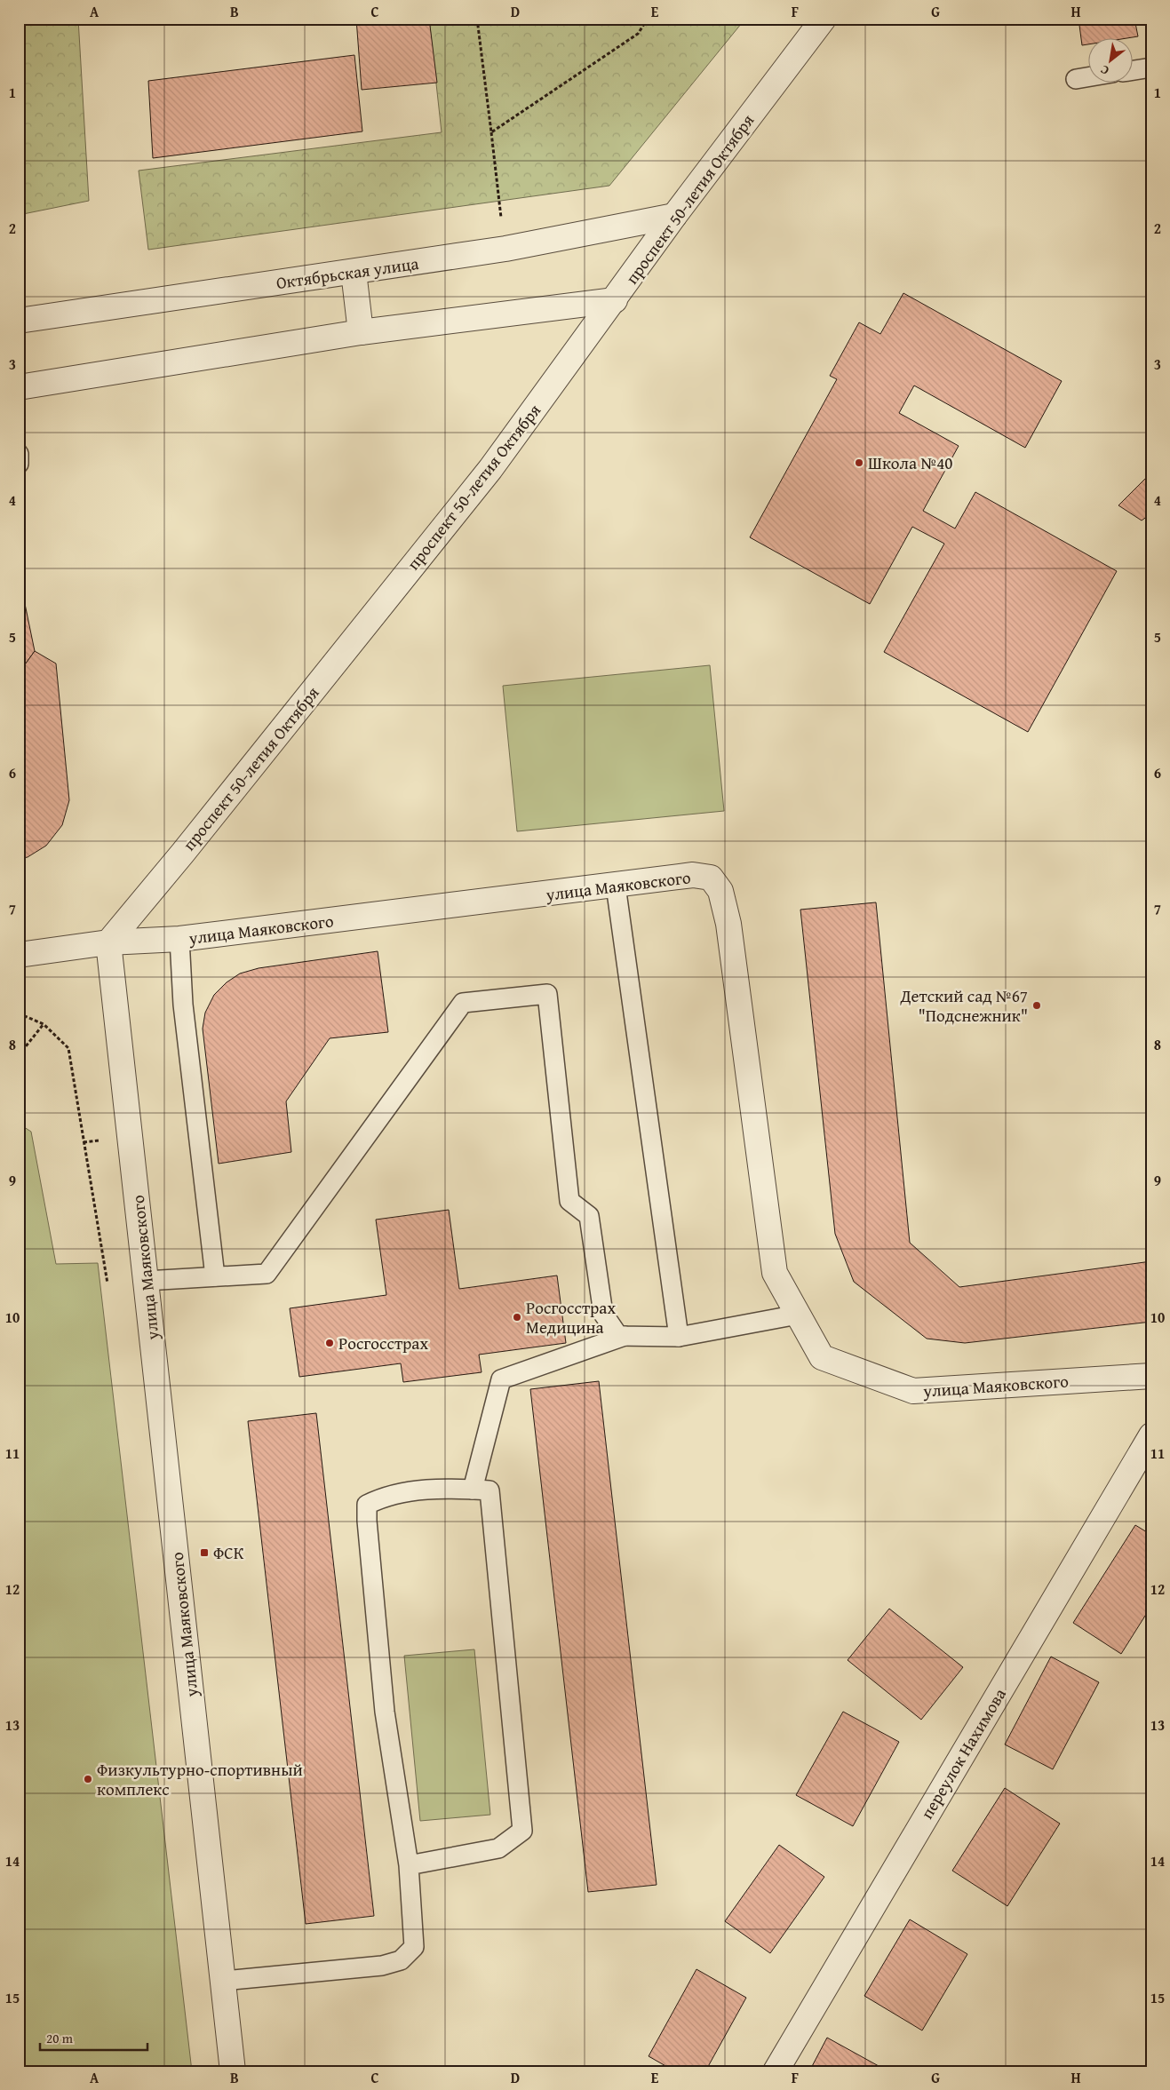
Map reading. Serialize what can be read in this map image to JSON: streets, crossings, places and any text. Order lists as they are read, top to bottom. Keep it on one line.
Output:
{"streets":{"street":["проспект 50-летия Октября","Октябрьская улица","улица Маяковского","переулок Нахимова"]},"crossings":[["проспект 50-летия Октября","Октябрьская улица"],["проспект 50-летия Октября","улица Маяковского"]],"places":{"other":["Школа №40","Детский сад №67 \"Подснежник\"","Росгосстрах Медицина","Росгосстрах","Физкультурно-спортивный комплекс"],"transit":["ФСК"]},"scale_bar":"20 m","north":"bottom left","grid":{"columns":["A","B","C","D","E","F","G","H"],"rows":["1","2","3","4","5","6","7","8","9","10","11","12","13","14","15"]}}
